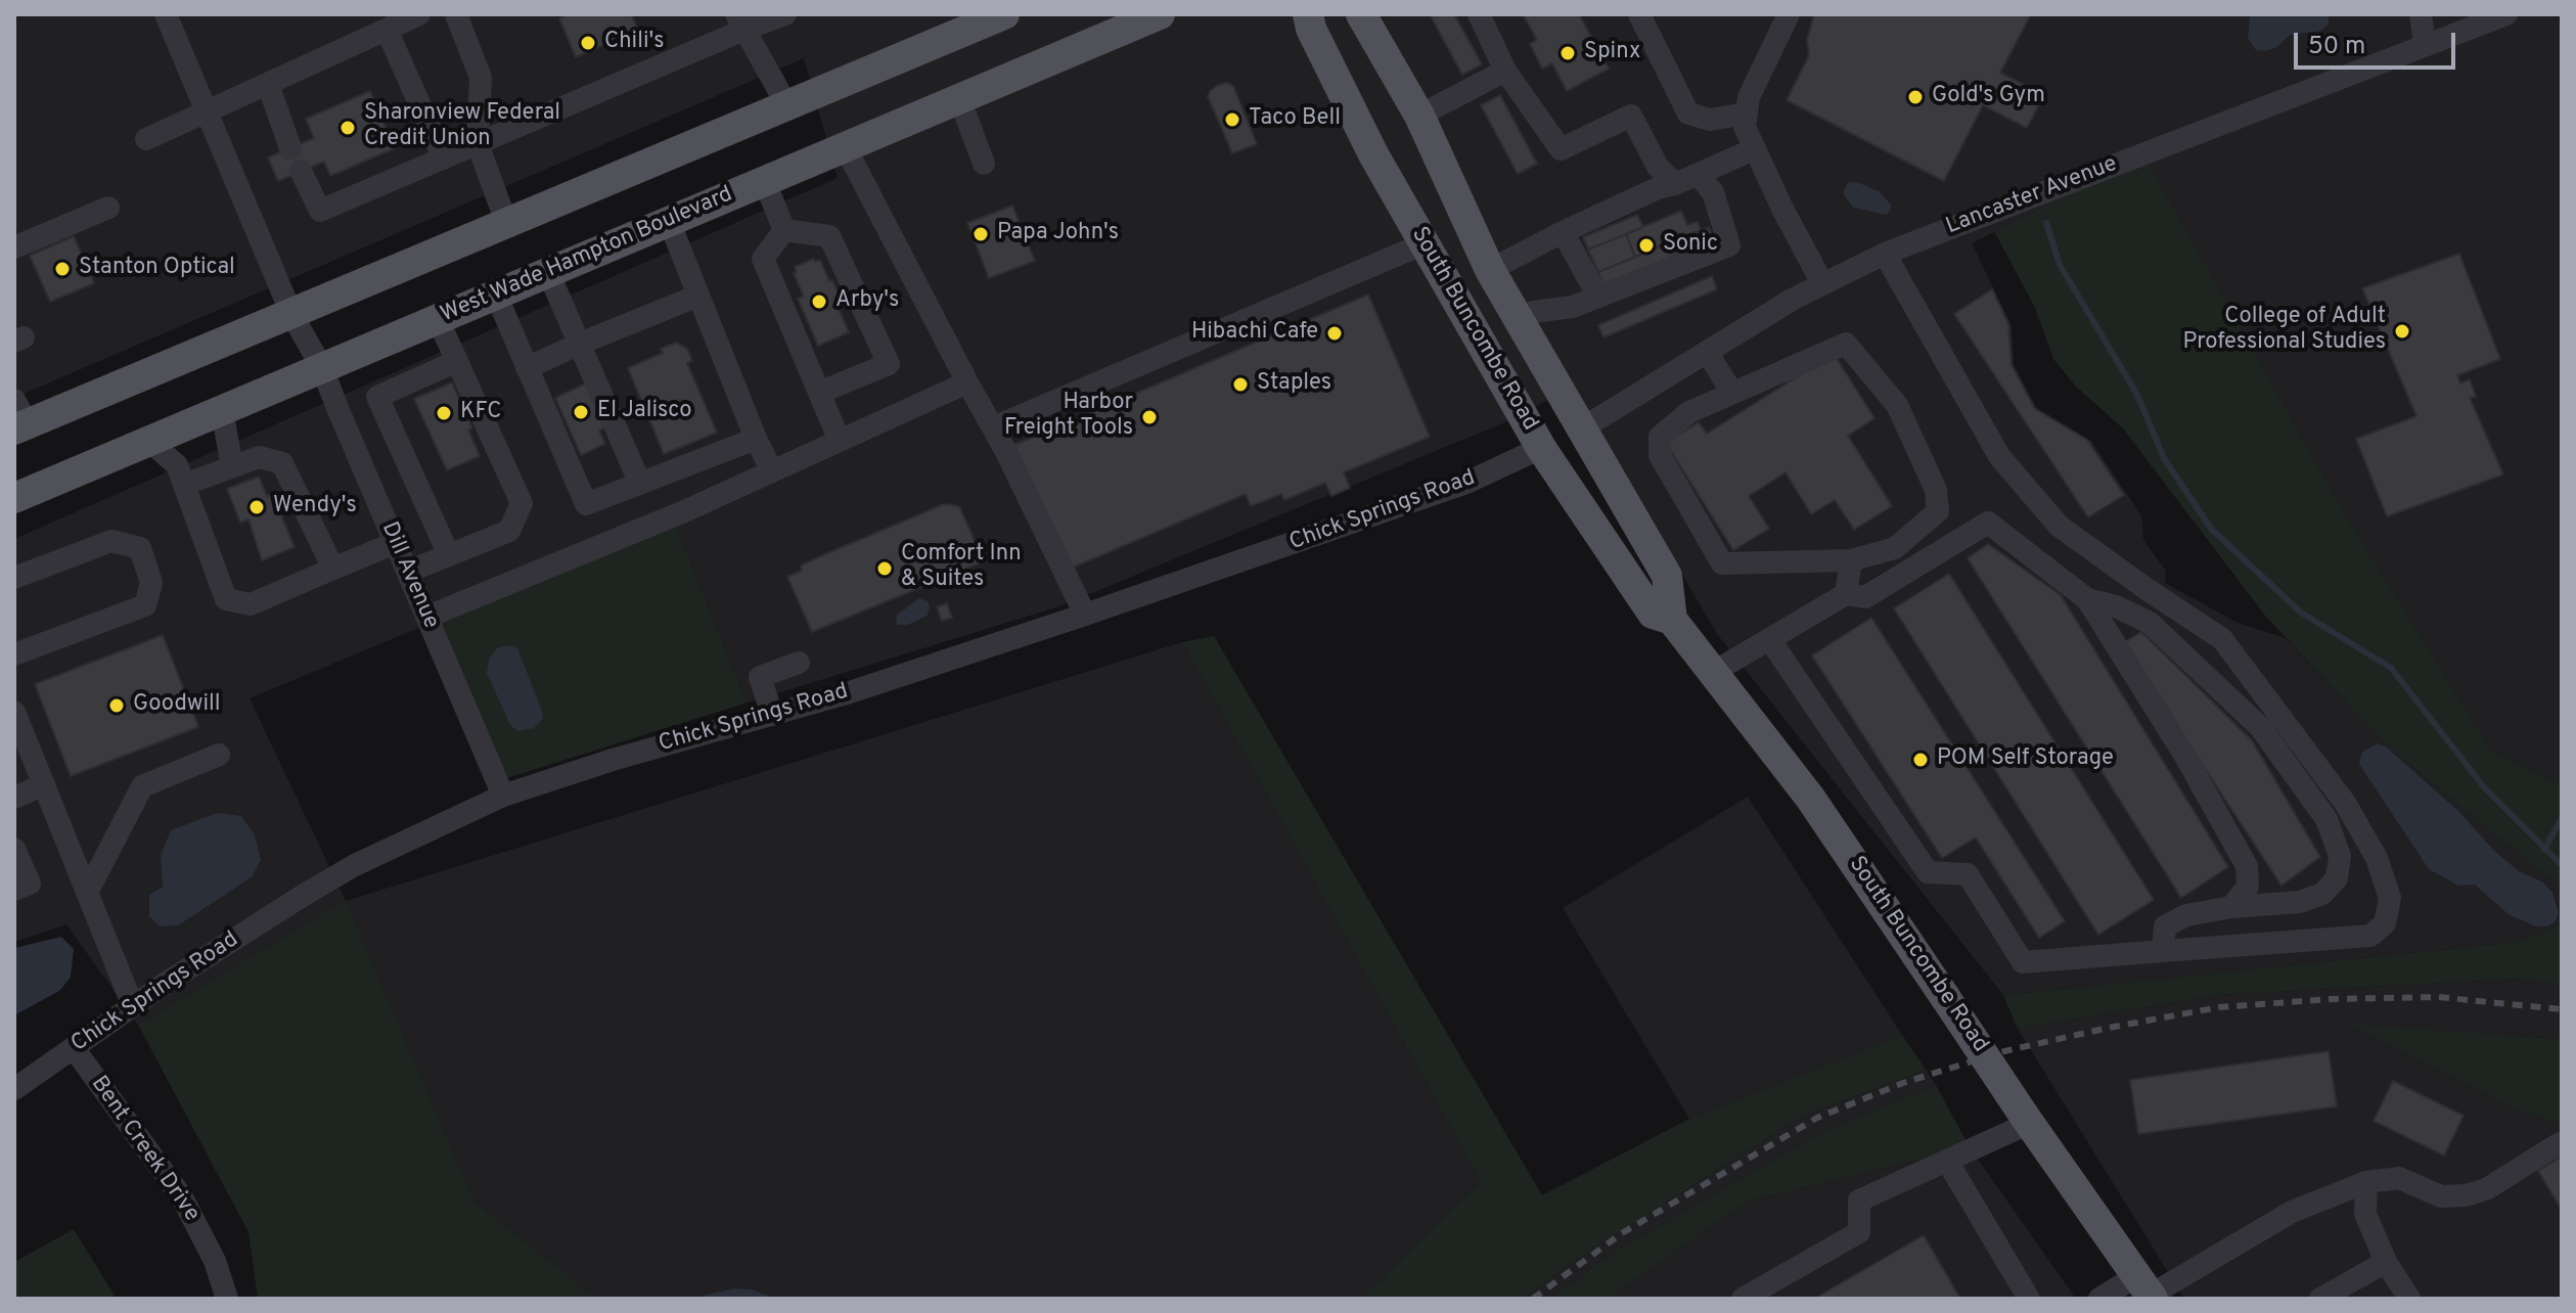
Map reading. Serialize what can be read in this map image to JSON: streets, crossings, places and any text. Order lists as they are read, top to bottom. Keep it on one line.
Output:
{"streets":{"main road":["West Wade Hampton Boulevard","South Buncombe Road"],"street":["Lancaster Avenue","Chick Springs Road","Dill Avenue","Bent Creek Drive"]},"crossings":[["Lancaster Avenue","South Buncombe Road"],["West Wade Hampton Boulevard","Dill Avenue"],["South Buncombe Road","Chick Springs Road"],["Chick Springs Road","Dill Avenue"],["Chick Springs Road","Bent Creek Drive"]],"places":["Chili's","Spinx","Gold's Gym","Taco Bell","Sharonview Federal Credit Union","Papa John's","Sonic","Stanton Optical","Arby's","College of Adult Professional Studies","Hibachi Cafe","Staples","El Jalisco","KFC","Harbor Freight Tools","Wendy's","Comfort Inn & Suites","Goodwill","POM Self Storage"],"scale_bar":"50 m"}
